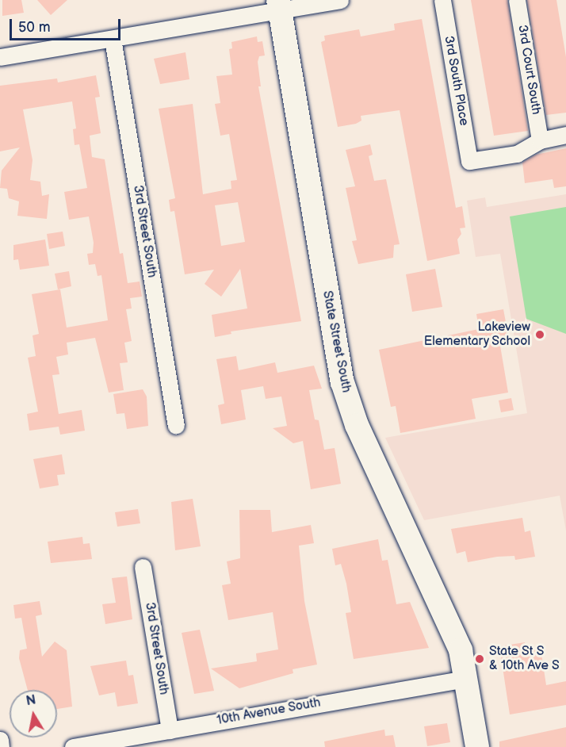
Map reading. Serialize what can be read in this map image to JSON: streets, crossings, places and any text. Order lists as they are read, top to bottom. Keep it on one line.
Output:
{"streets":{"street":["3rd Court South","3rd South Place","3rd Street South","State Street South","10th Avenue South"]},"crossings":[["3rd Court South","3rd South Place"],["3rd Street South","10th Avenue South"],["State Street South","10th Avenue South"]],"places":["Lakeview Elementary School","State St S & 10th Ave S"],"scale_bar":"50 m","north":"top"}
